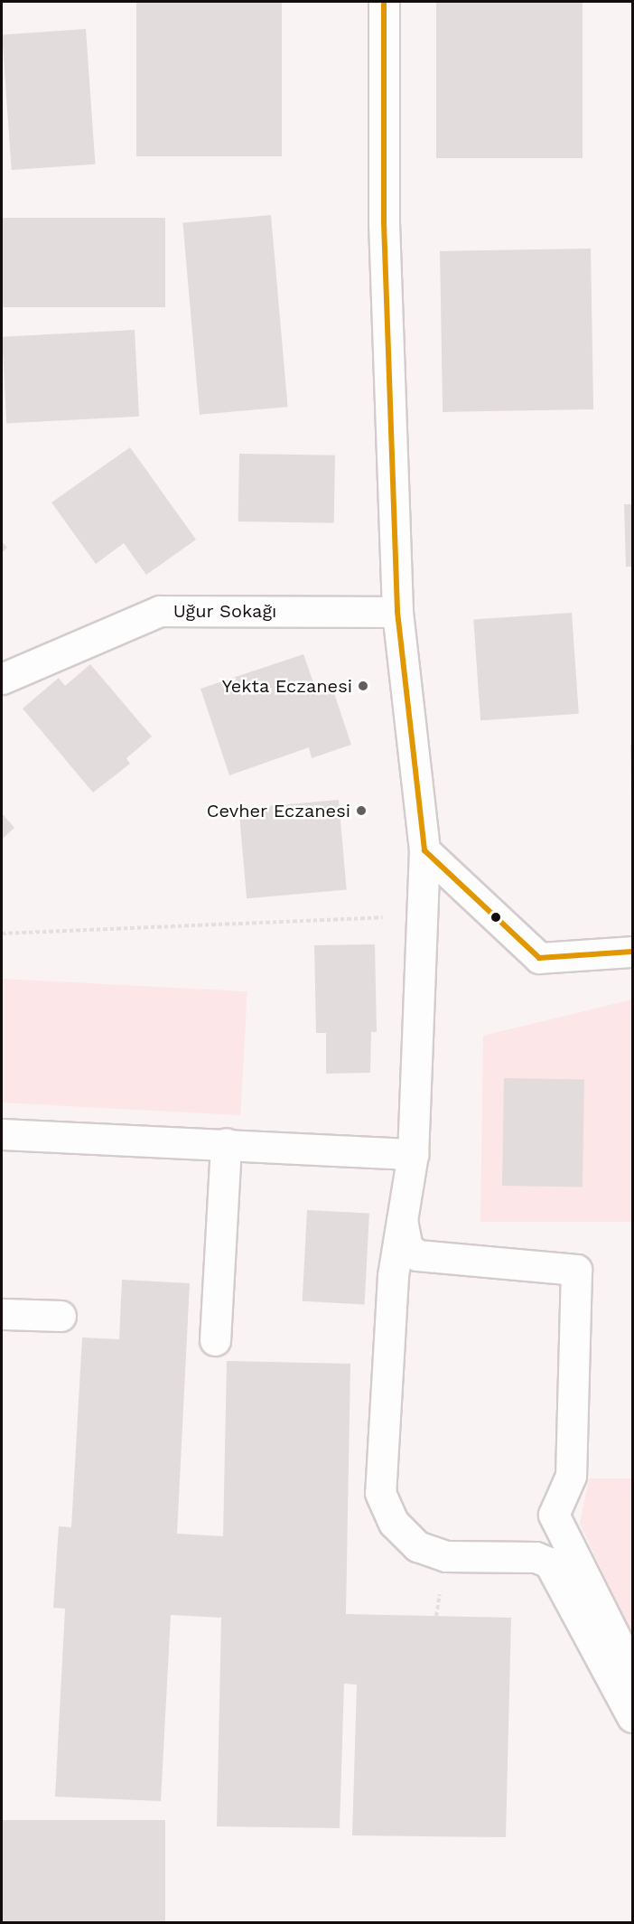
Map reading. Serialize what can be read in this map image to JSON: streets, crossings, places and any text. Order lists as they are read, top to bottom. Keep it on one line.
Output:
{"streets":{"street":["Uğur Sokağı"]},"places":["Yekta Eczanesi","Cevher Eczanesi"]}
